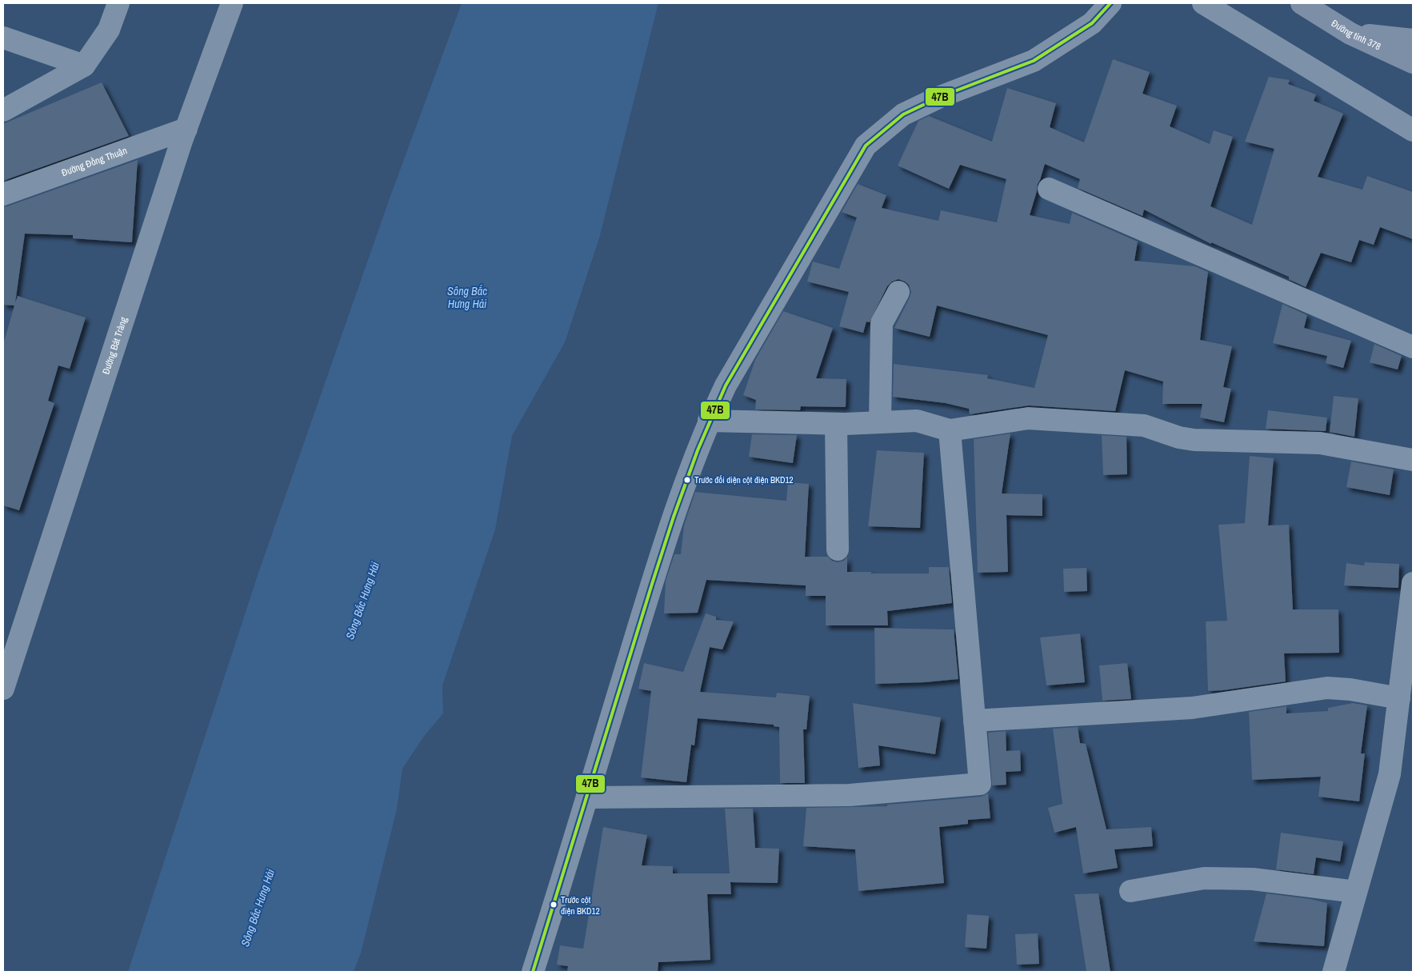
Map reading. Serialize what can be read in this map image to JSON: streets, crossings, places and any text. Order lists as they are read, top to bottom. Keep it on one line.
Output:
{"streets":{"main road":["Đường tỉnh 378"],"street":["Đường Đồng Thuận","Đường Bát Tràng"]},"crossings":[["Đường Đồng Thuận","Đường Bát Tràng"]],"water":["Sông Bắc Hưng Hải"],"places":["Trước đối diện cột điện BKD12","Trước cột điện BKD12"],"lines":["transit line 47B"]}
